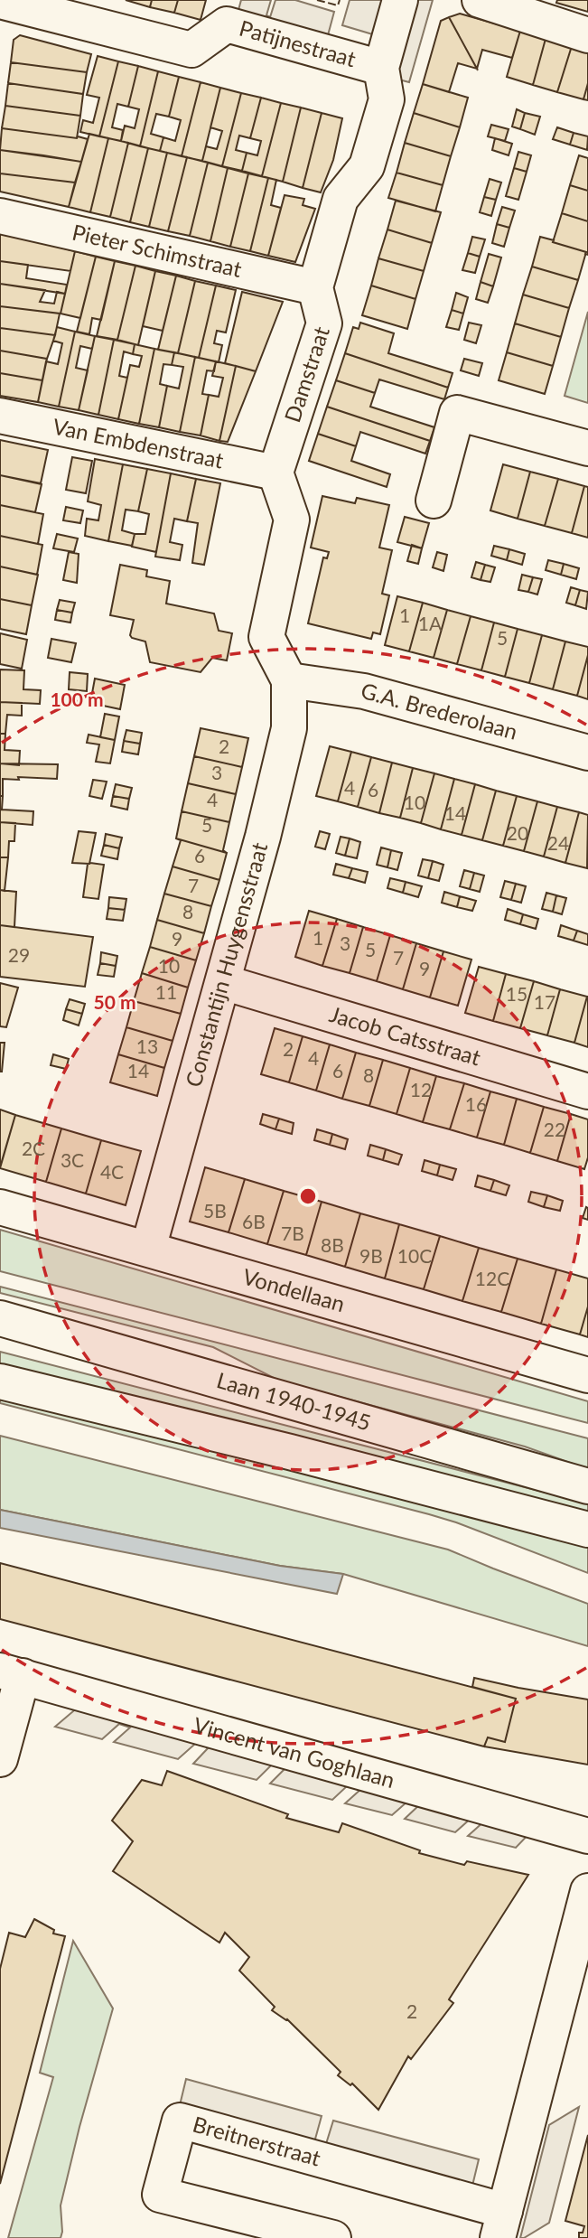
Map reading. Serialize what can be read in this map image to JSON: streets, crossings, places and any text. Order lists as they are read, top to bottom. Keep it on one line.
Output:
{"streets":{"street":["Patijnestraat","Pieter Schimstraat","Damstraat","Van Embdenstraat","G.A. Brederolaan","Constantijn Huygensstraat","Jacob Catsstraat","Vondellaan","Laan 1940-1945","Vincent van Goghlaan","Breitnerstraat"]},"crossings":[["Patijnestraat","Damstraat"],["Pieter Schimstraat","Damstraat"],["Damstraat","Van Embdenstraat"],["G.A. Brederolaan","Constantijn Huygensstraat"],["Constantijn Huygensstraat","Jacob Catsstraat"],["Constantijn Huygensstraat","Vondellaan"]],"house_numbers":["1","1A","5","2","3","4","6","4","10","14","5","20","24","6","7","8","1","9","3","5","29","7","10","9","11","15","17","13","2","4","14","6","8","12","16","22","2C","3C","4C","5B","6B","7B","8B","9B","10C","12C","2"],"rings":["100 m","50 m"]}
